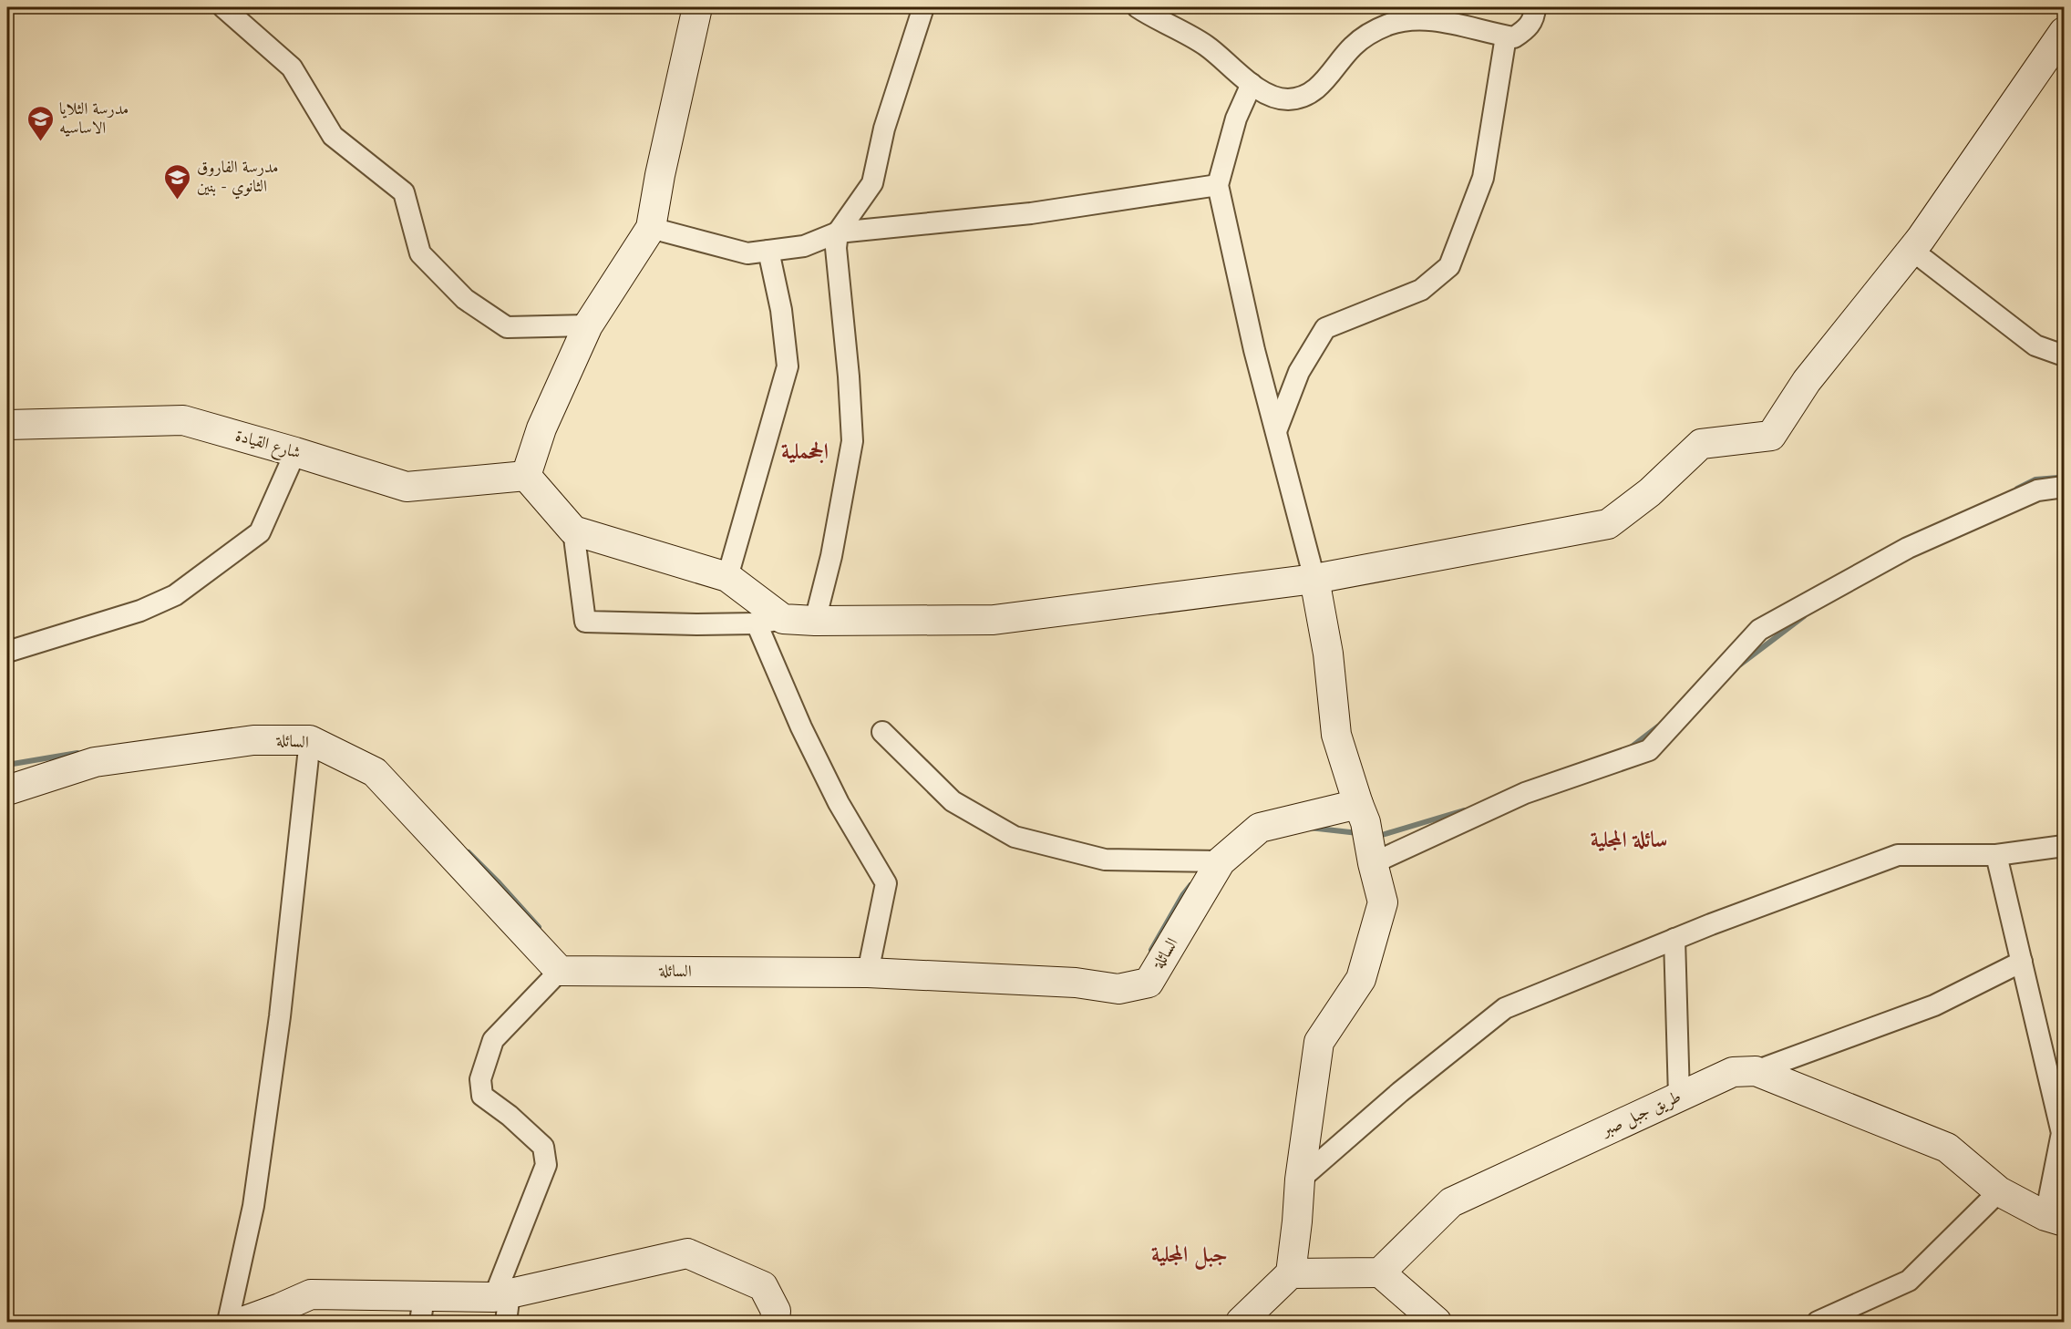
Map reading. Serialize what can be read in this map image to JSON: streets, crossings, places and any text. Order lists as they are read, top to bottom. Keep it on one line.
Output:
{"streets":{"street":["شارع القيادة","السائلة","طريق جبل صبر"]},"districts":["الجحملية","سائلة المجلية","جبل المجلية"],"places":{"school or university":["مدرسة الثلايا الاساسيه","مدرسة الفاروق الثانوي - بنين"]}}
